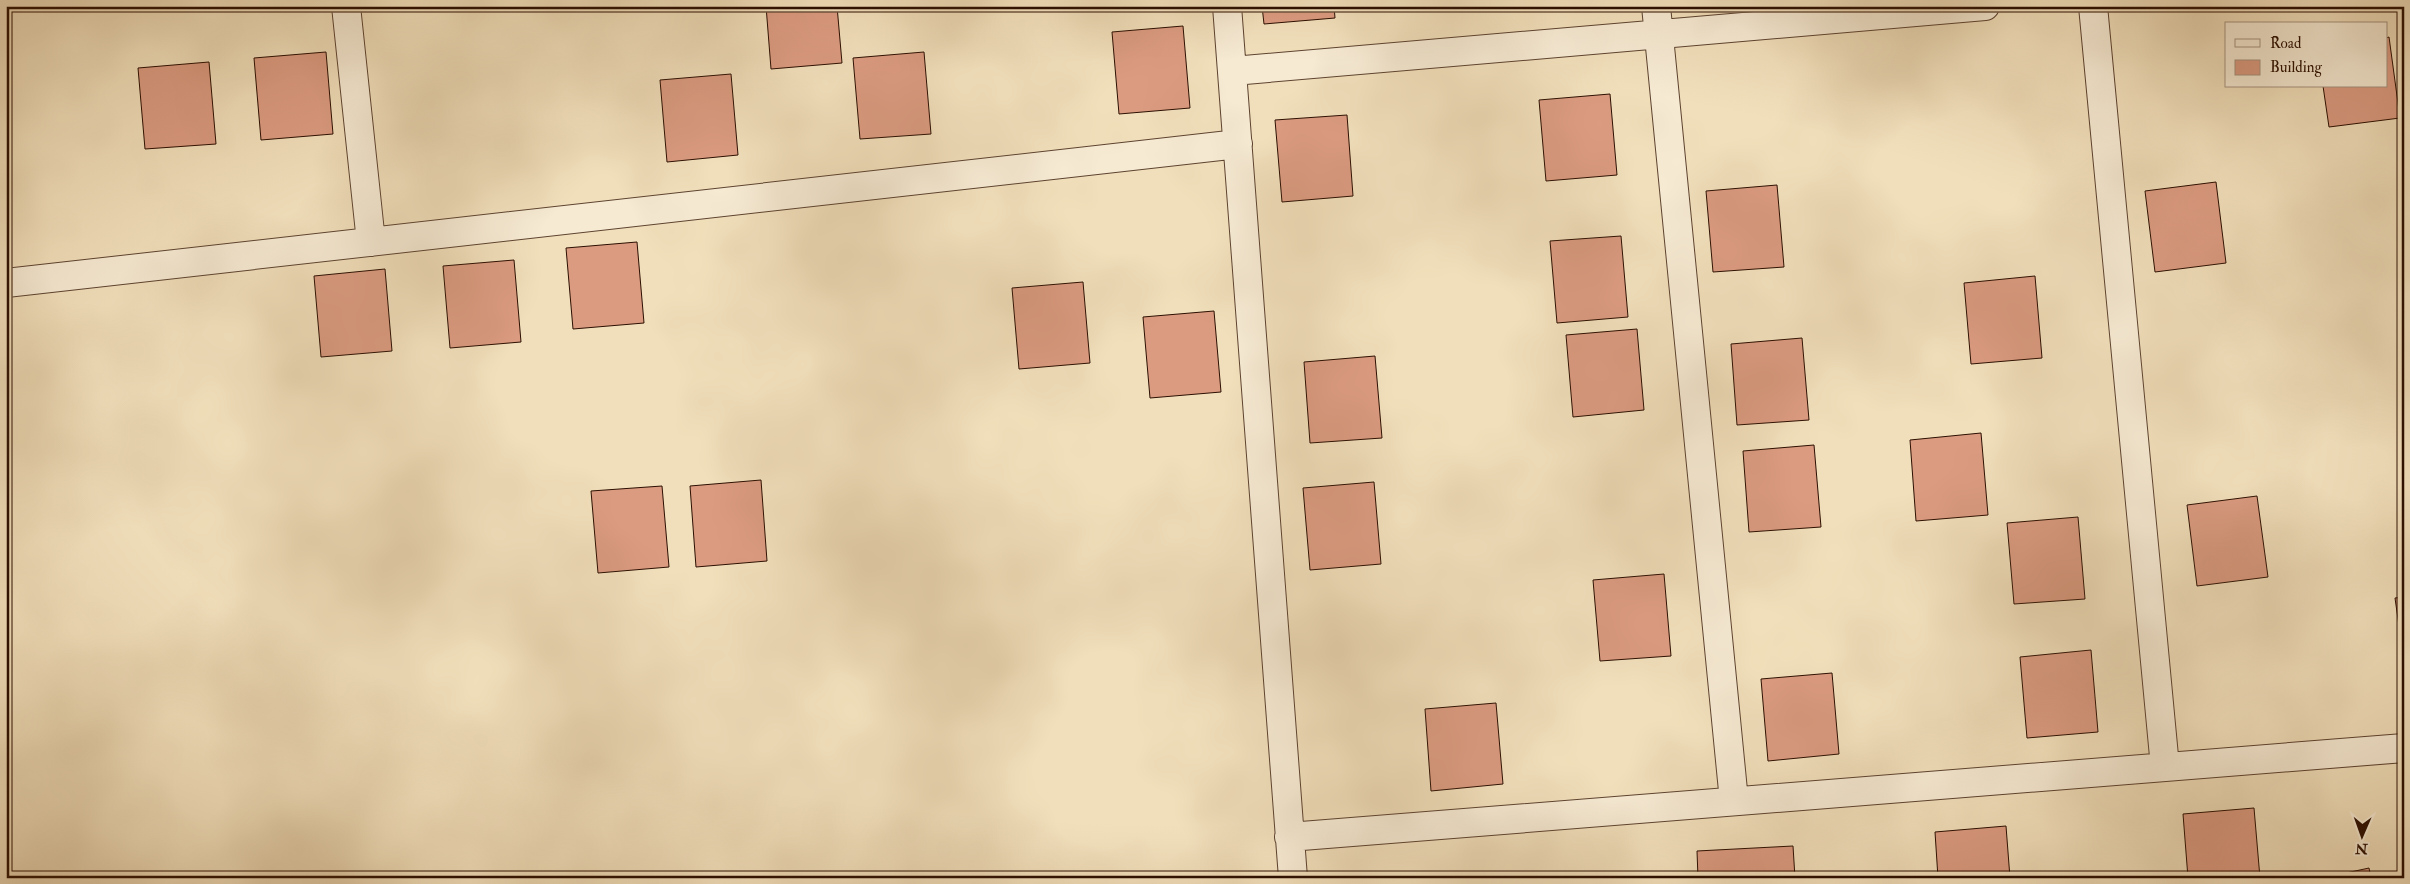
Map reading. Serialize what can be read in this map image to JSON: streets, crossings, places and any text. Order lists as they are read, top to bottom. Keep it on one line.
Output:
{"legend":["Road","Building"],"north":"bottom"}
